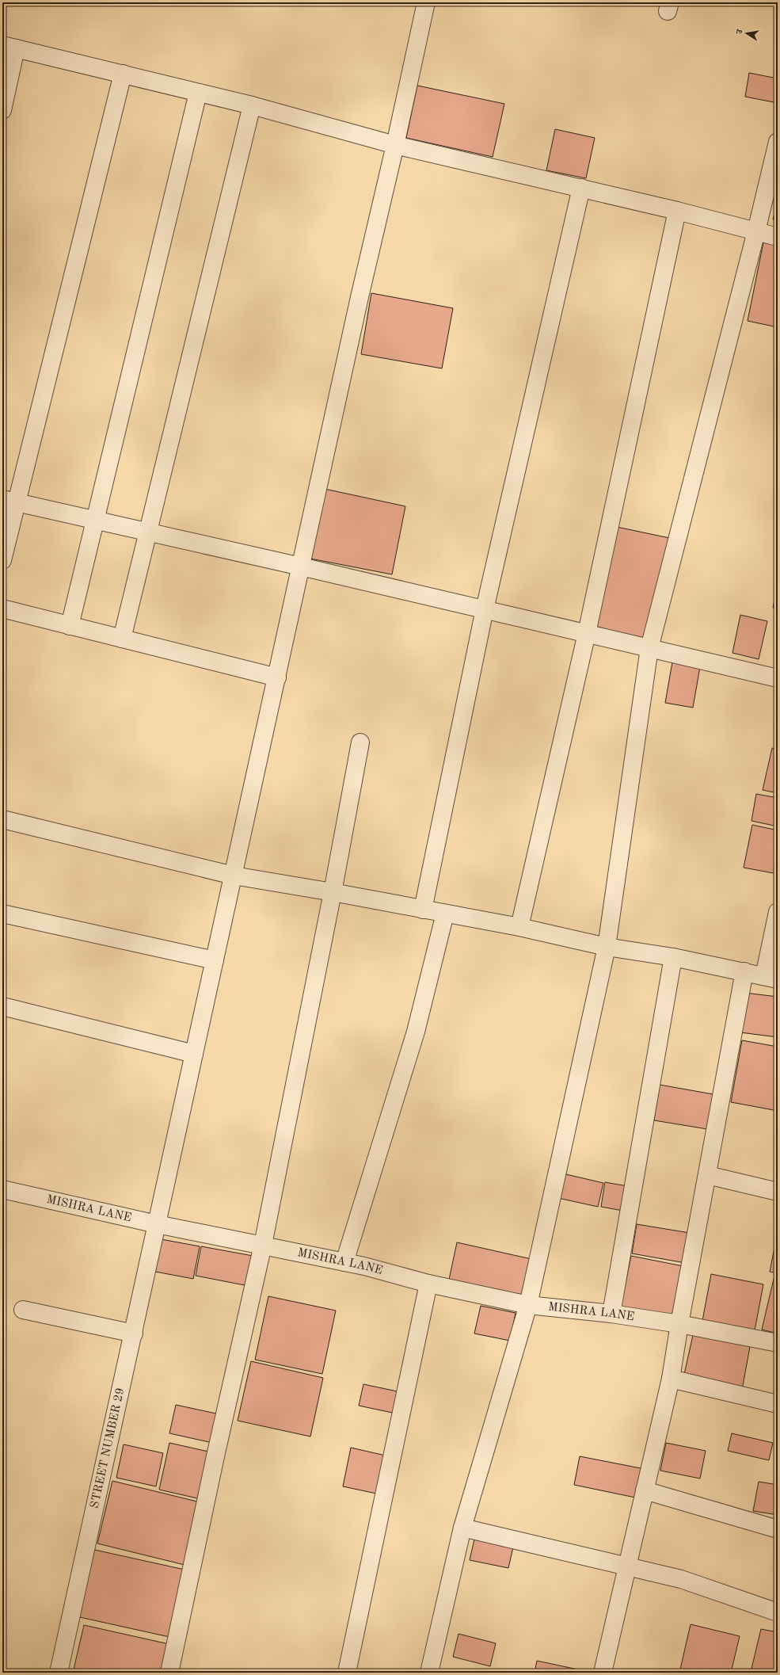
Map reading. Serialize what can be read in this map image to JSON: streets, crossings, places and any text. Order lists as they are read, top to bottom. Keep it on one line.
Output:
{"streets":{"street":["MISHRA LANE","STREET NUMBER 29"]},"crossings":[["MISHRA LANE","STREET NUMBER 29"]],"north":"left"}
